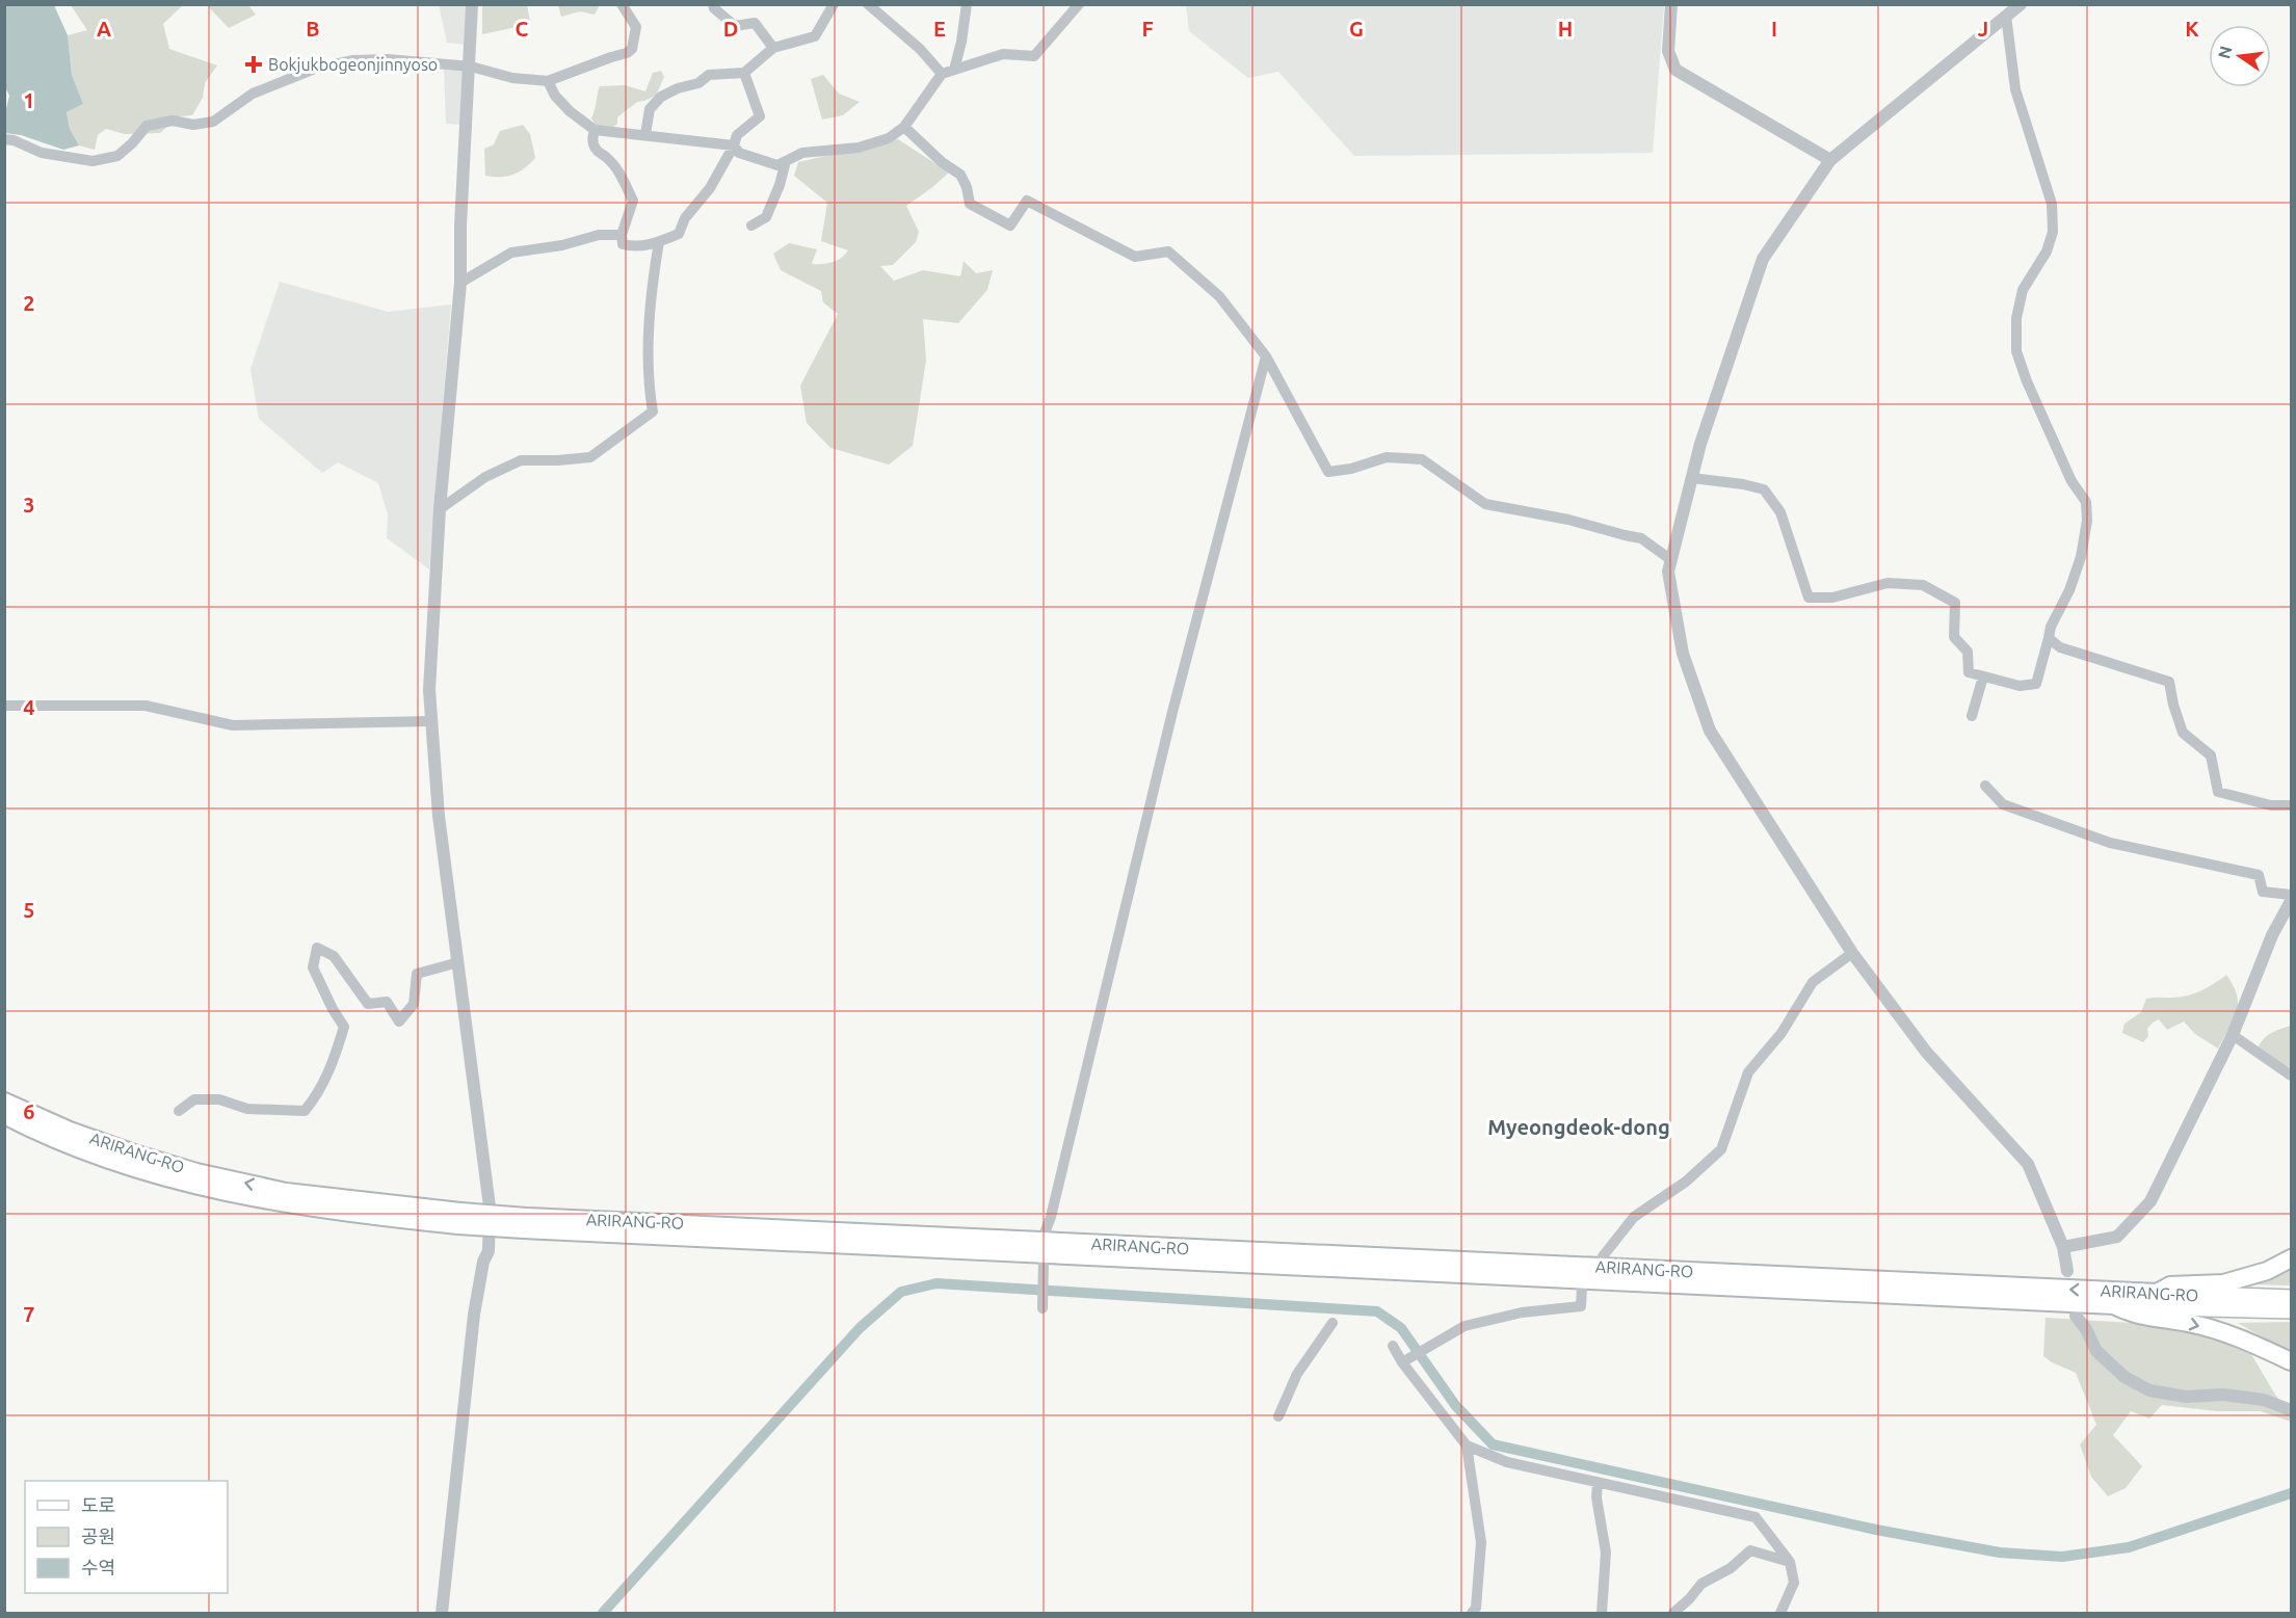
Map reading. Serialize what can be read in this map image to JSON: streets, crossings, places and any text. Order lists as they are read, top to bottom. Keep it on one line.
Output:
{"streets":{"highway":["ARIRANG-RO"]},"districts":["Myeongdeok-dong"],"places":{"health":["Bokjukbogeonjinnyoso"]},"legend":["도로","공원","수역"],"north":"left","grid":{"columns":["A","B","C","D","E","F","G","H","I","J","K"],"rows":["1","2","3","4","5","6","7"]}}
